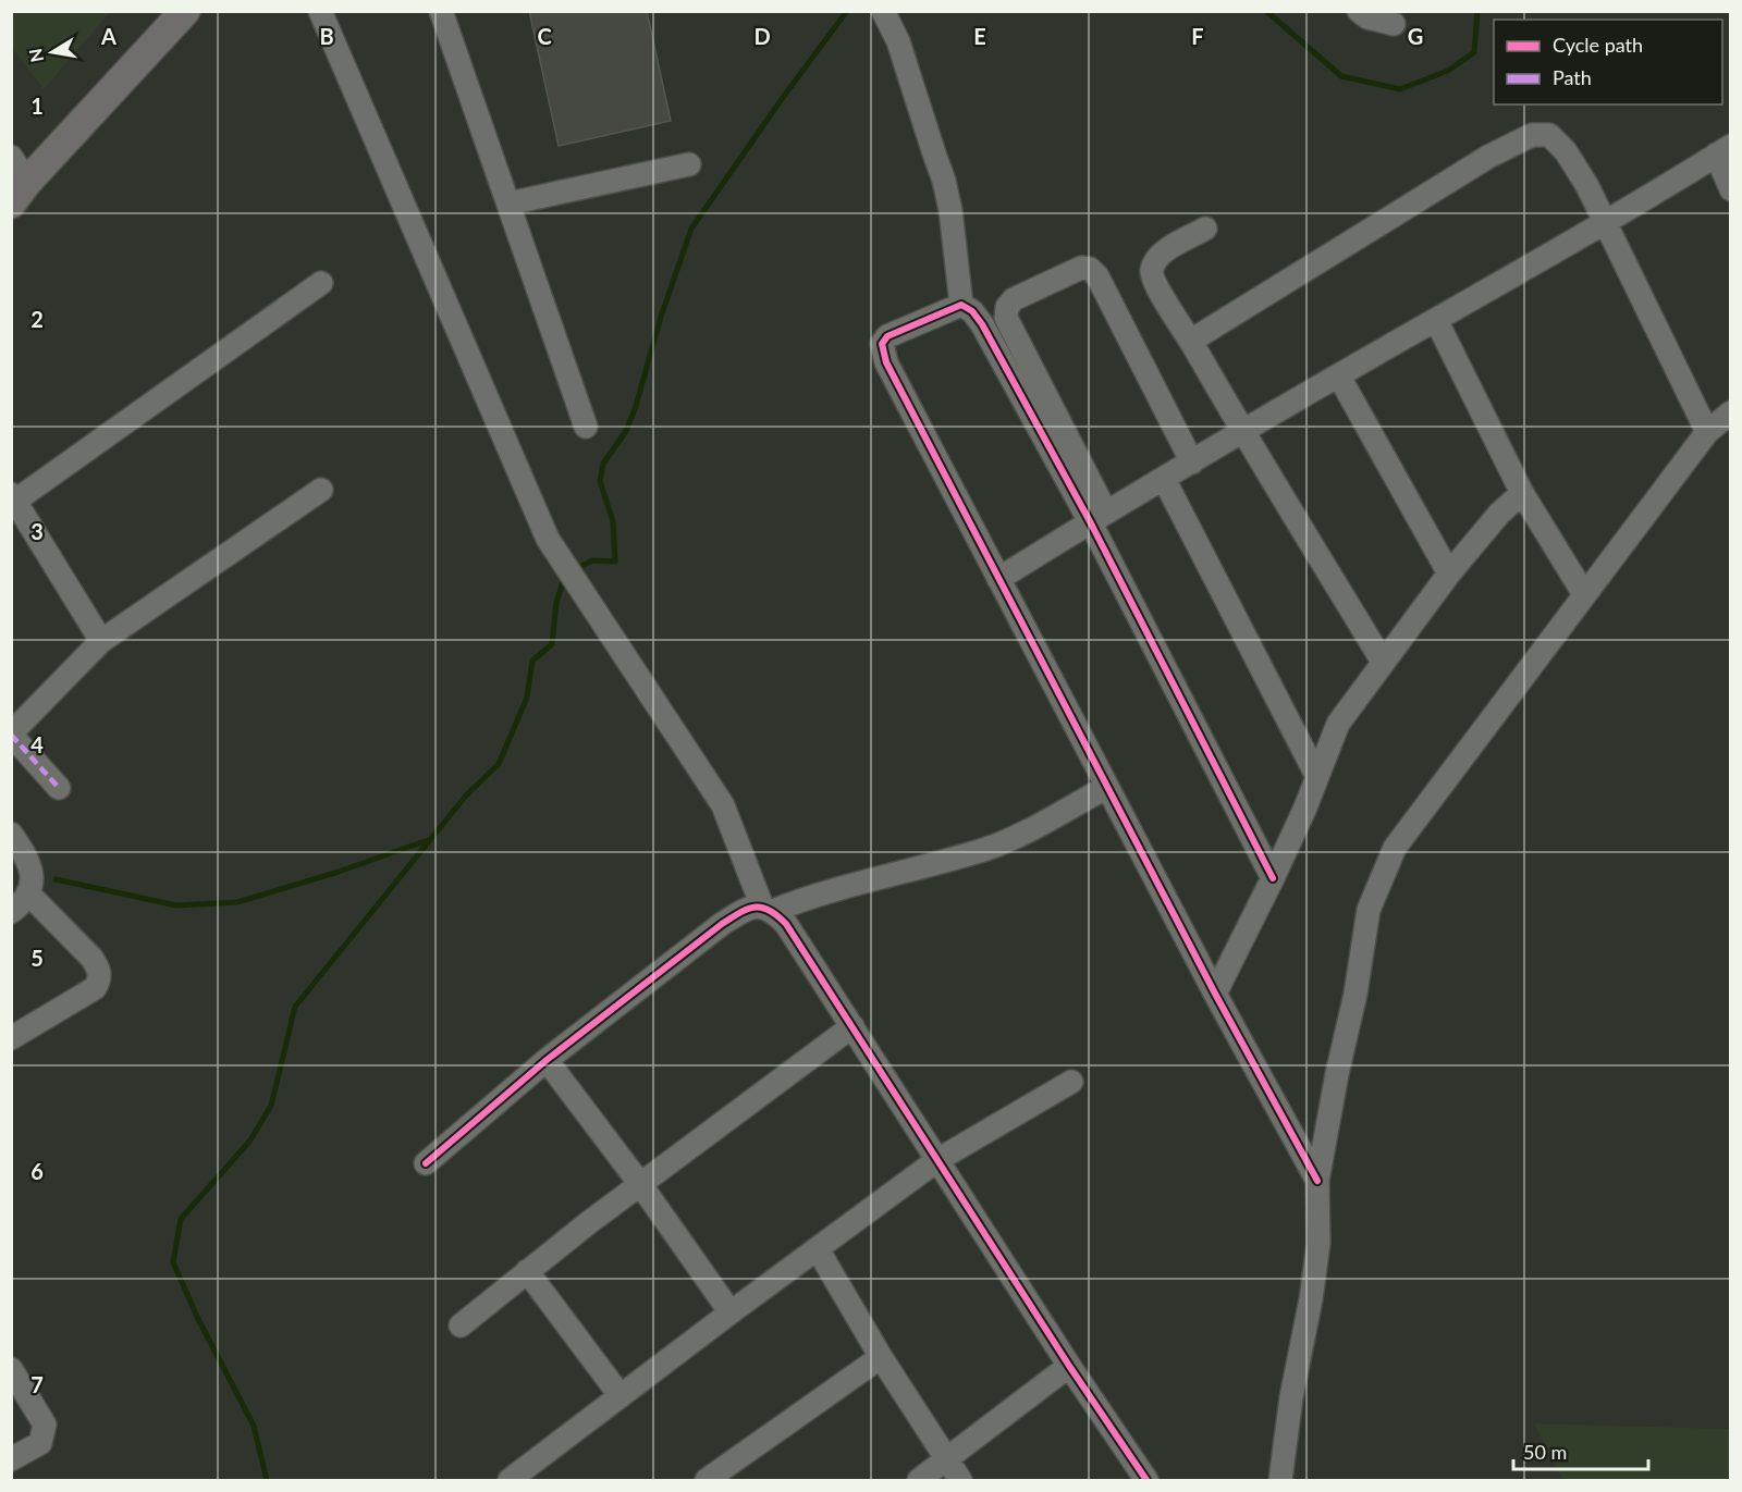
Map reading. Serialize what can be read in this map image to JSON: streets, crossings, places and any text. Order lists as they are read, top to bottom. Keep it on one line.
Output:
{"legend":["Cycle path","Path"],"scale_bar":"50 m","north":"left","grid":{"columns":["A","B","C","D","E","F","G"],"rows":["1","2","3","4","5","6","7"]}}
